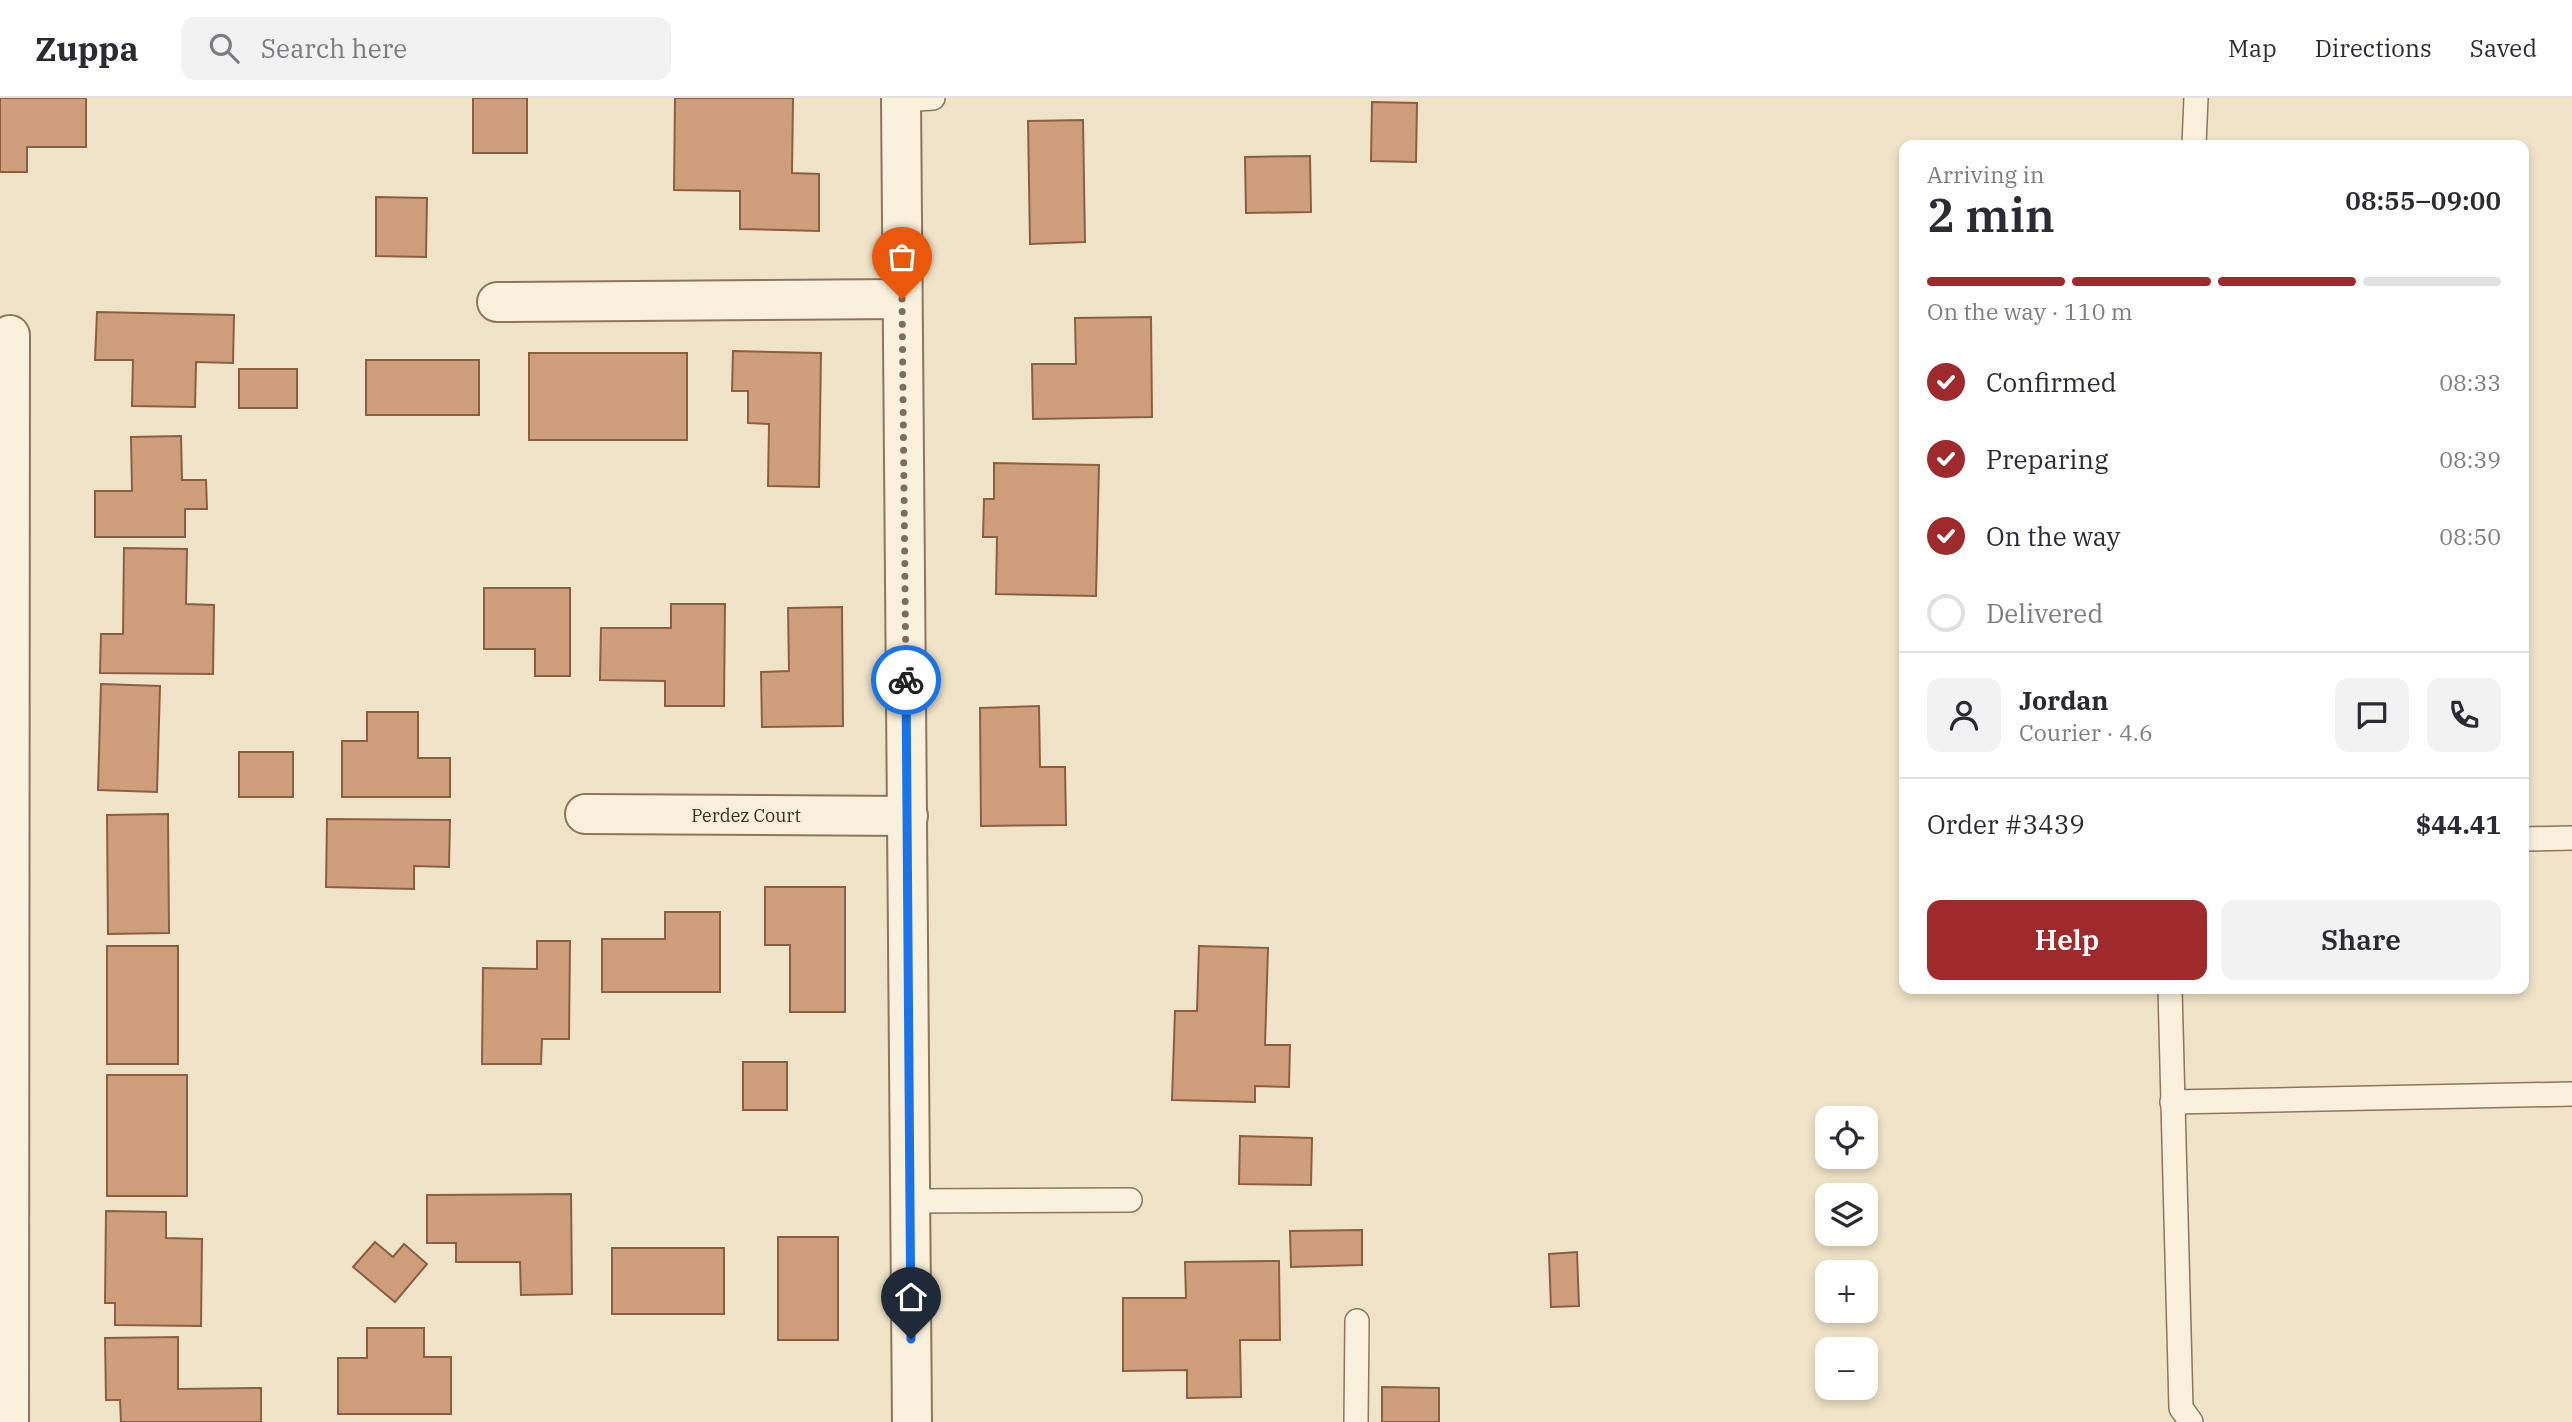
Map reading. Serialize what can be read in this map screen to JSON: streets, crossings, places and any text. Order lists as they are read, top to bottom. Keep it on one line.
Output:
{"streets":{"street":["Perdez Court"]},"page":{"header":"Zuppa","search":"Search here","nav":["Map","Directions","Saved"],"heading":["2 min","Arriving in","08:55–09:00"],"panel":["Jordan","Courier · 4.6","Order #3439","$44.41"],"bar":"On the way · 110 m","list":[["Confirmed","08:33"],["Preparing","08:39"],["On the way","08:50"],"Delivered"],"buttons":["Help","Share"],"map_buttons":["+","−"]}}
